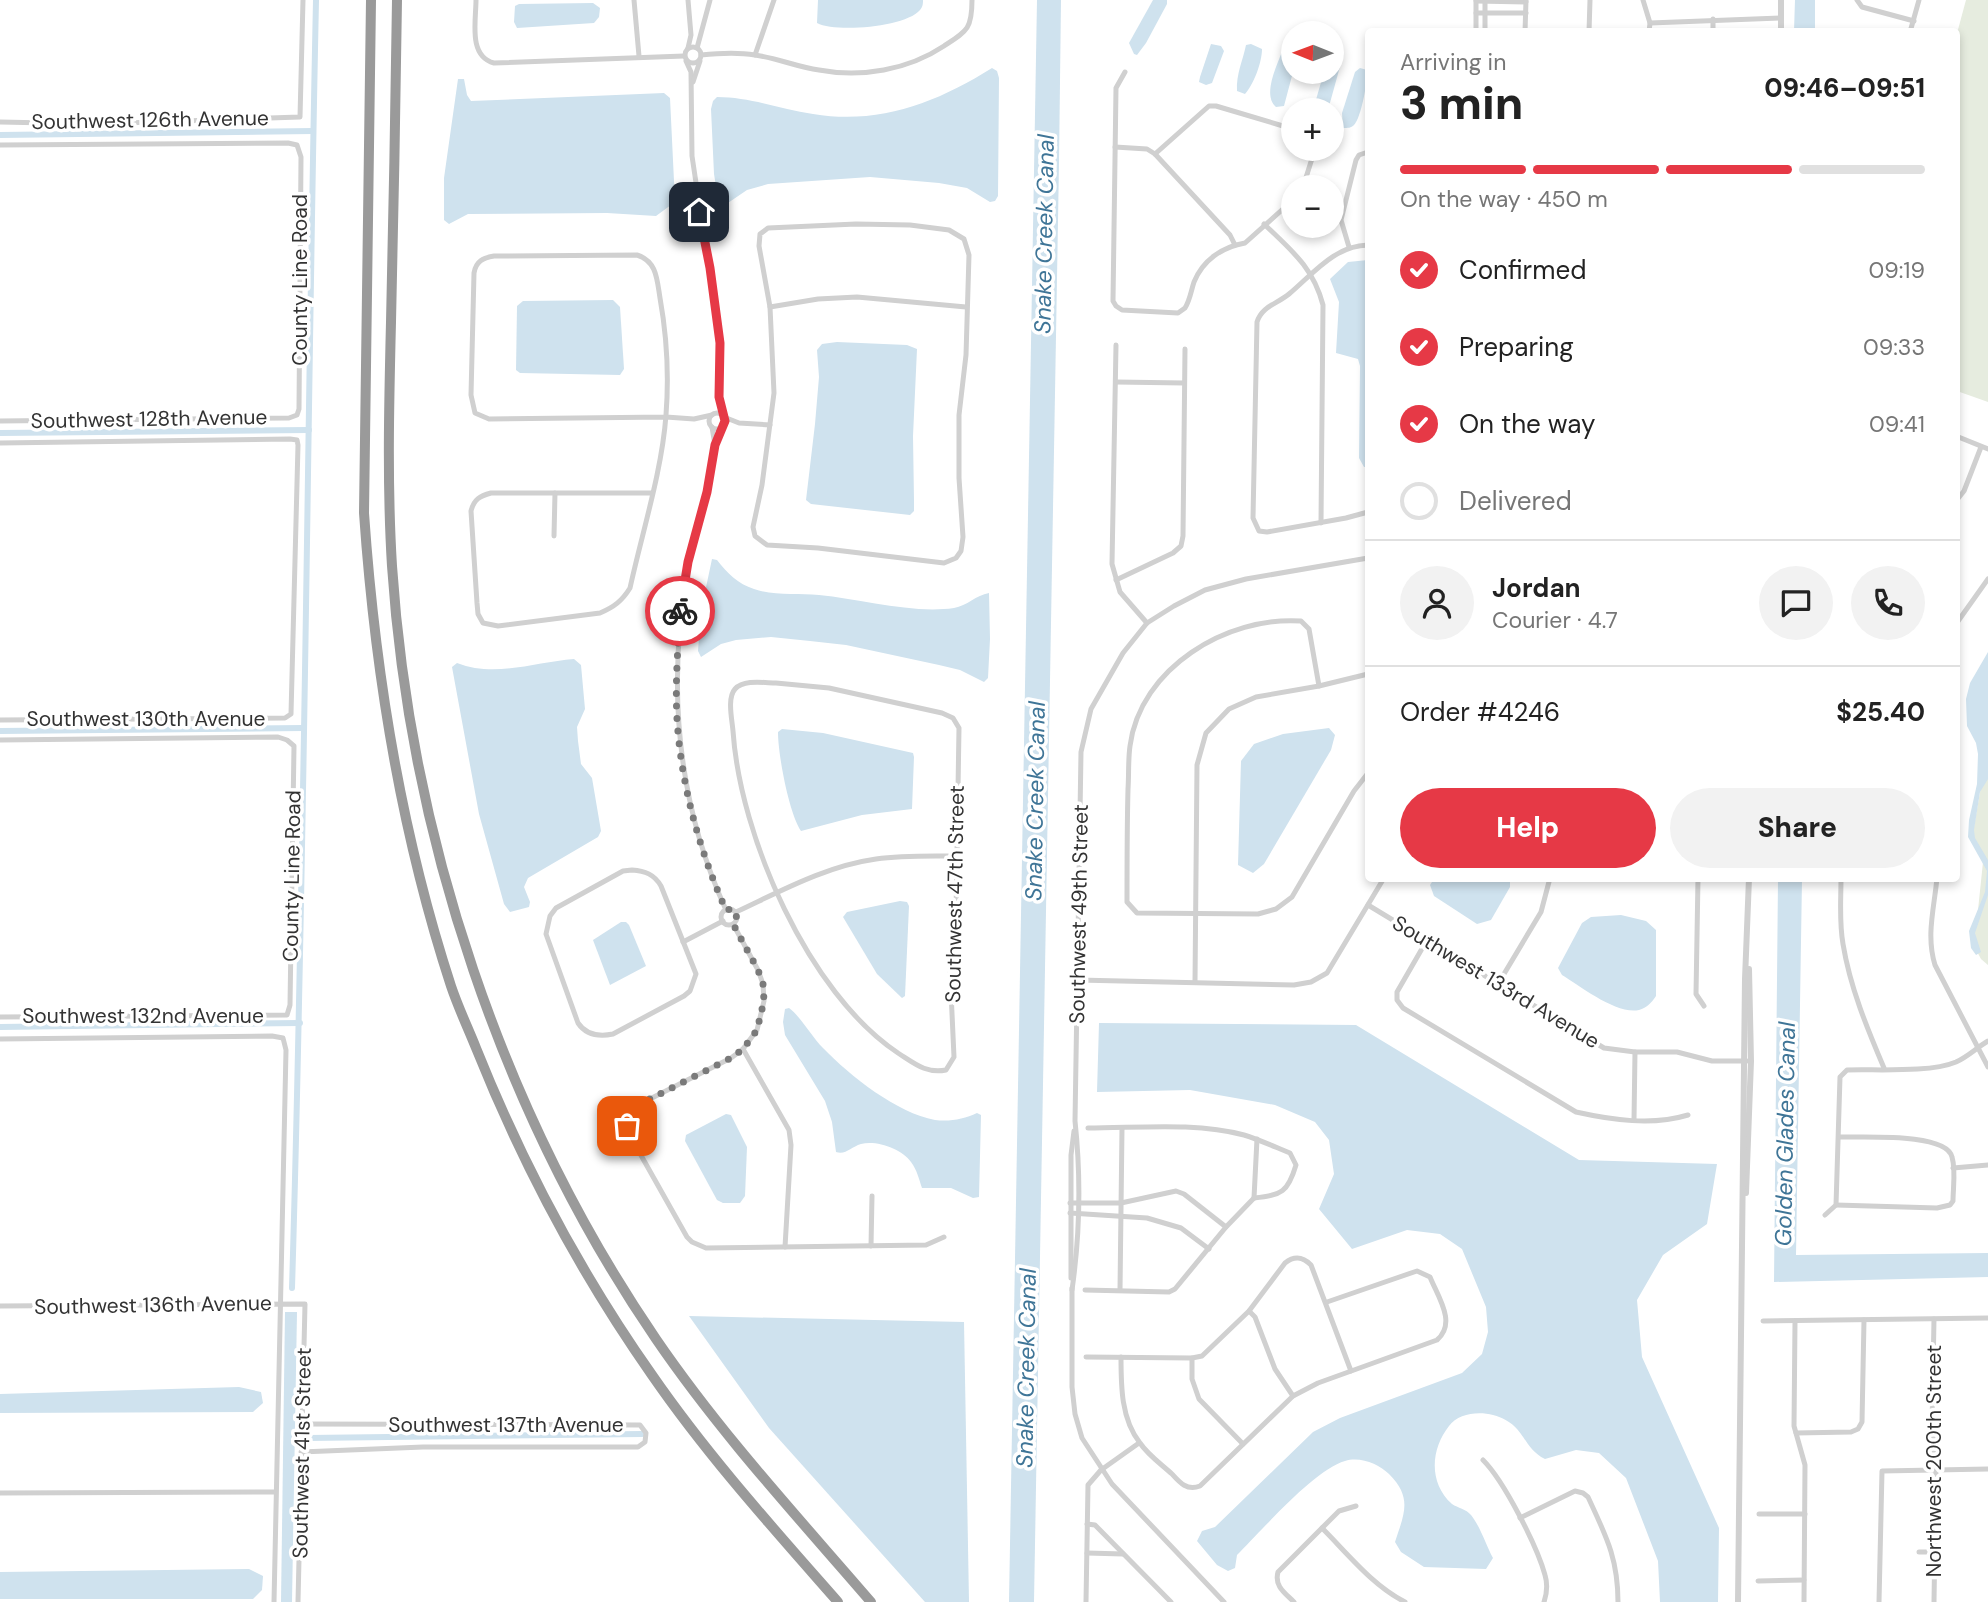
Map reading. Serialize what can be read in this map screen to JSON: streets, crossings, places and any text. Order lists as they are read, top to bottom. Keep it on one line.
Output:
{"streets":{"street":["Southwest 126th Avenue","County Line Road","Southwest 128th Avenue","Southwest 130th Avenue","Southwest 47th Street","Southwest 49th Street","Southwest 133rd Avenue","Southwest 132nd Avenue","Southwest 136th Avenue","Southwest 137th Avenue","Southwest 41st Street","Northwest 200th Street"]},"crossings":[["Southwest 126th Avenue","County Line Road"],["County Line Road","Southwest 128th Avenue"],["County Line Road","Southwest 130th Avenue"],["County Line Road","Southwest 132nd Avenue"],["Southwest 128th Avenue","Southwest 130th Avenue"],["Southwest 136th Avenue","Southwest 41st Street"],["Southwest 137th Avenue","Southwest 41st Street"]],"water":["Snake Creek Canal","Golden Glades Canal"],"north":"left","page":{"map_buttons":["+","−"],"heading":["3 min","Arriving in","09:46–09:51"],"panel":["Jordan","Courier · 4.7","Order #4246","$25.40"],"bar":"On the way · 450 m","list":[["Confirmed","09:19"],["Preparing","09:33"],["On the way","09:41"],"Delivered"],"buttons":["Help","Share"]}}
